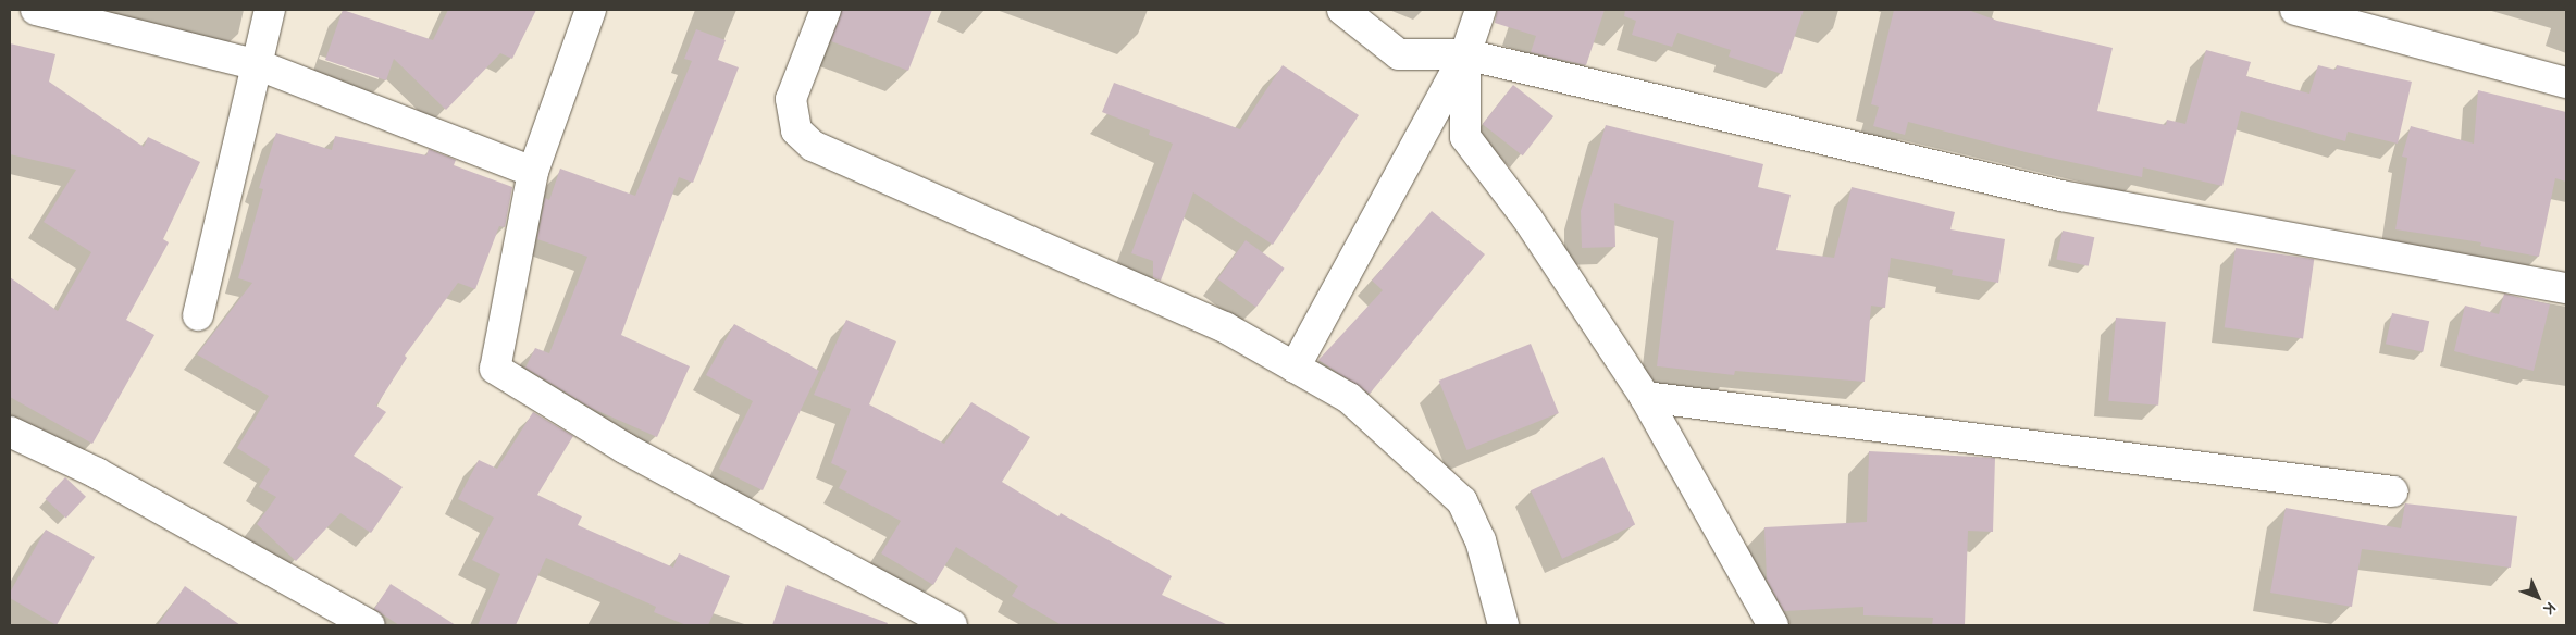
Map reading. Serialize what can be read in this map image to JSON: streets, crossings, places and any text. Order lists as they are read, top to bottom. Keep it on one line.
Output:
{"north":"bottom right"}
